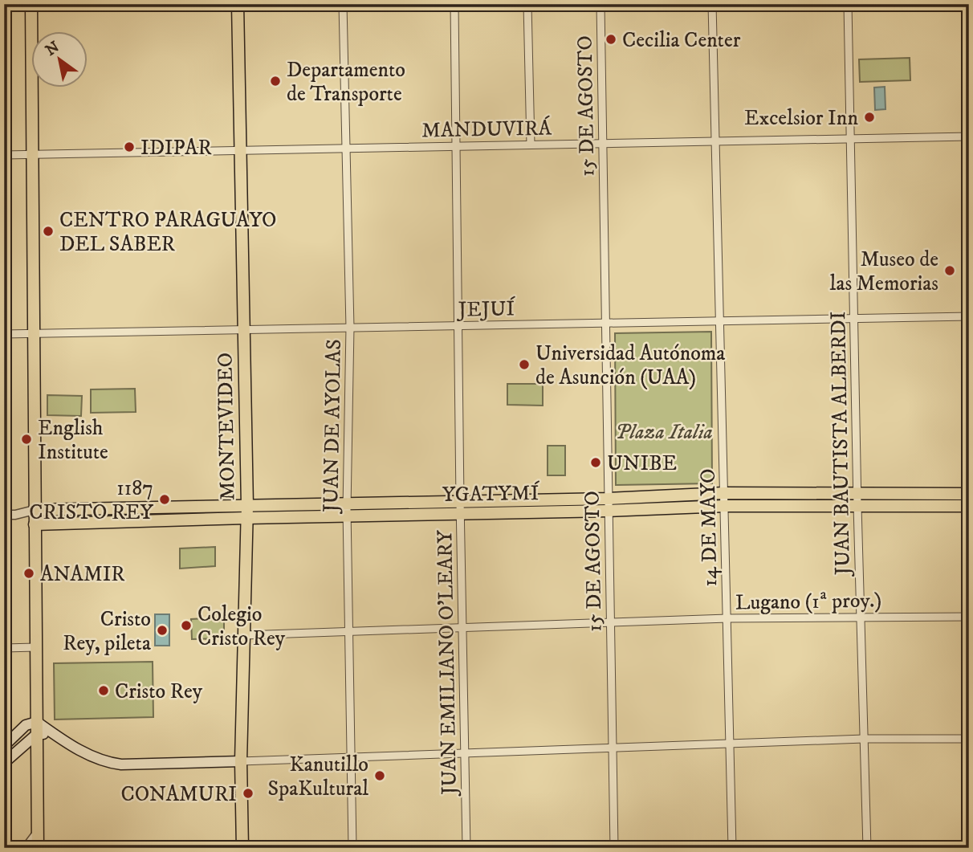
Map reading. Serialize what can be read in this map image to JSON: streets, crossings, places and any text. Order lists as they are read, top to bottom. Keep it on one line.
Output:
{"streets":{"main road":["MONTEVIDEO","YGATYMÍ"],"street":["15 DE AGOSTO","MANDUVIRÁ","JEJUÍ","JUAN DE AYOLAS","JUAN BAUTISTA ALBERDI","14 DE MAYO","Lugano (1ª proy.)","JUAN EMILIANO O'LEARY"]},"crossings":[["15 DE AGOSTO","MANDUVIRÁ"],["15 DE AGOSTO","JEJUÍ"],["15 DE AGOSTO","YGATYMÍ"],["15 DE AGOSTO","Lugano (1ª proy.)"],["MANDUVIRÁ","JUAN DE AYOLAS"],["MANDUVIRÁ","MONTEVIDEO"],["MANDUVIRÁ","JUAN BAUTISTA ALBERDI"],["MANDUVIRÁ","14 DE MAYO"],["MANDUVIRÁ","JUAN EMILIANO O'LEARY"],["JEJUÍ","JUAN DE AYOLAS"],["JEJUÍ","MONTEVIDEO"],["JEJUÍ","JUAN BAUTISTA ALBERDI"],["JEJUÍ","14 DE MAYO"],["JEJUÍ","JUAN EMILIANO O'LEARY"],["JUAN DE AYOLAS","YGATYMÍ"],["JUAN DE AYOLAS","Lugano (1ª proy.)"],["MONTEVIDEO","YGATYMÍ"],["MONTEVIDEO","Lugano (1ª proy.)"],["JUAN BAUTISTA ALBERDI","YGATYMÍ"],["JUAN BAUTISTA ALBERDI","Lugano (1ª proy.)"],["YGATYMÍ","14 DE MAYO"],["YGATYMÍ","JUAN EMILIANO O'LEARY"],["14 DE MAYO","Lugano (1ª proy.)"],["Lugano (1ª proy.)","JUAN EMILIANO O'LEARY"]],"parks":["Plaza Italia"],"places":["Cecilia Center","Departamento de Transporte","Excelsior Inn","IDIPAR","CENTRO PARAGUAYO DEL SABER","Museo de las Memorias","Universidad Autónoma de Asunción (UAA)","English Institute","UNIBE","1187 CRISTO REY","ANAMIR","Colegio Cristo Rey","Cristo Rey, pileta","Cristo Rey","Kanutillo SpaKultural","CONAMURI"],"north":"top left"}
